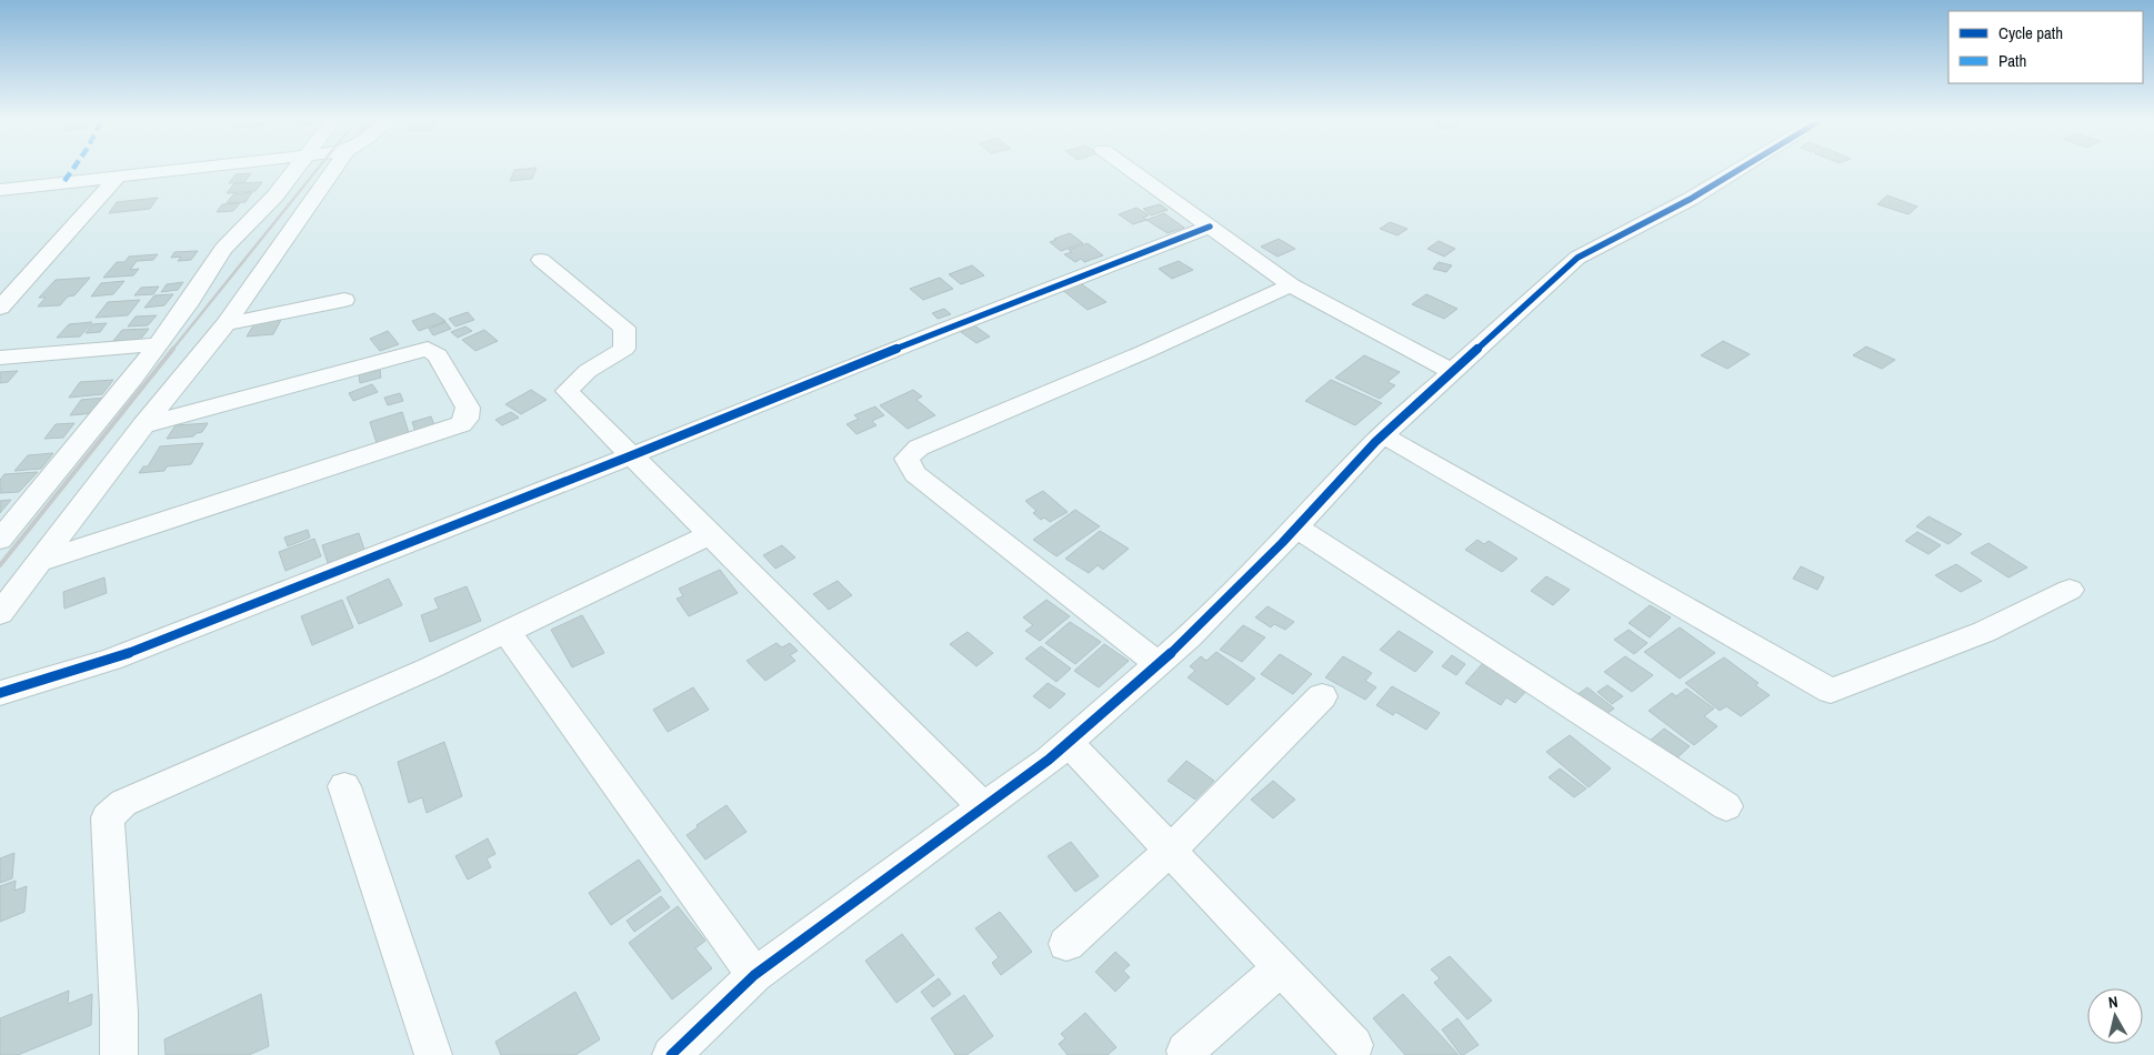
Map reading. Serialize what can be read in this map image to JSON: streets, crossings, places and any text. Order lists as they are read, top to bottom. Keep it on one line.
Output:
{"legend":["Cycle path","Path"],"north":"top"}
